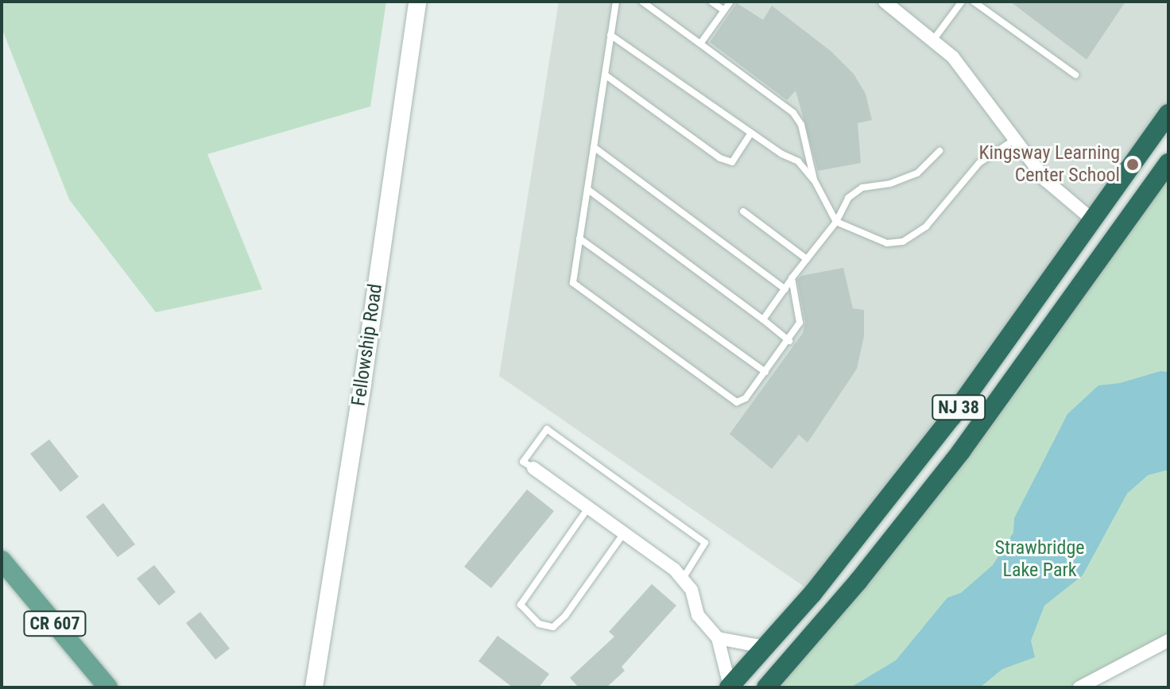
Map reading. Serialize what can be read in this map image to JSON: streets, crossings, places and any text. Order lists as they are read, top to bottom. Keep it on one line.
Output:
{"streets":{"highway":["NJ 38"],"main road":["CR 607"],"street":["Fellowship Road"]},"parks":["Strawbridge Lake Park"],"places":["Kingsway Learning Center School"]}
